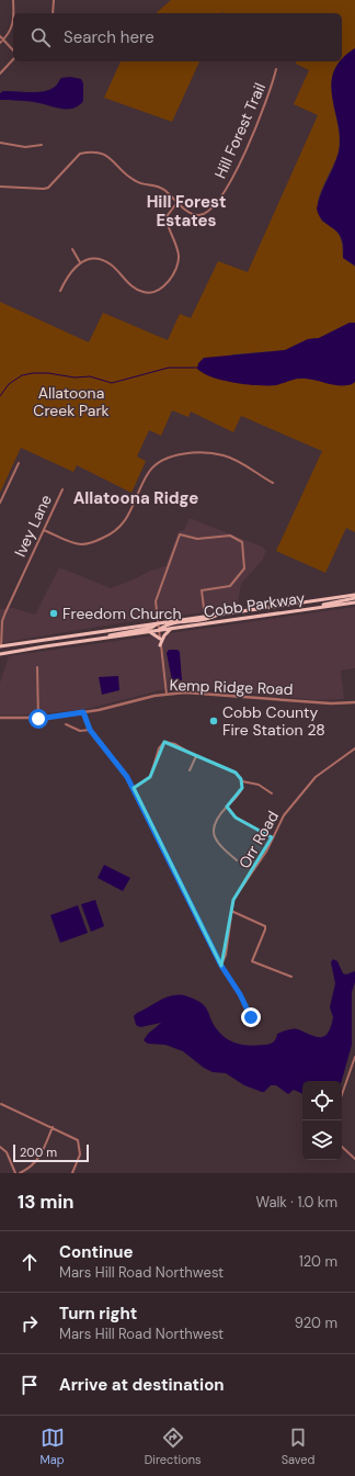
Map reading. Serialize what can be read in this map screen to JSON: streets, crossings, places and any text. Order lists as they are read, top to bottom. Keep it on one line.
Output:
{"streets":{"main road":["Cobb Parkway"],"street":["Hill Forest Trail","Ivey Lane","Kemp Ridge Road","Orr Road"]},"crossings":[["Ivey Lane","Cobb Parkway"]],"districts":["Hill Forest Estates","Allatoona Ridge"],"parks":["Allatoona Creek Park"],"places":["Freedom Church","Cobb County Fire Station 28"],"scale_bar":"200 m","page":{"search":"Search here","scale":"200 m","heading":["13 min","Walk · 1.0 km"],"list":[["Continue","Mars Hill Road Northwest","120 m"],["Turn right","Mars Hill Road Northwest","920 m"],"Arrive at destination"],"nav":["Map","Directions","Saved"]}}
